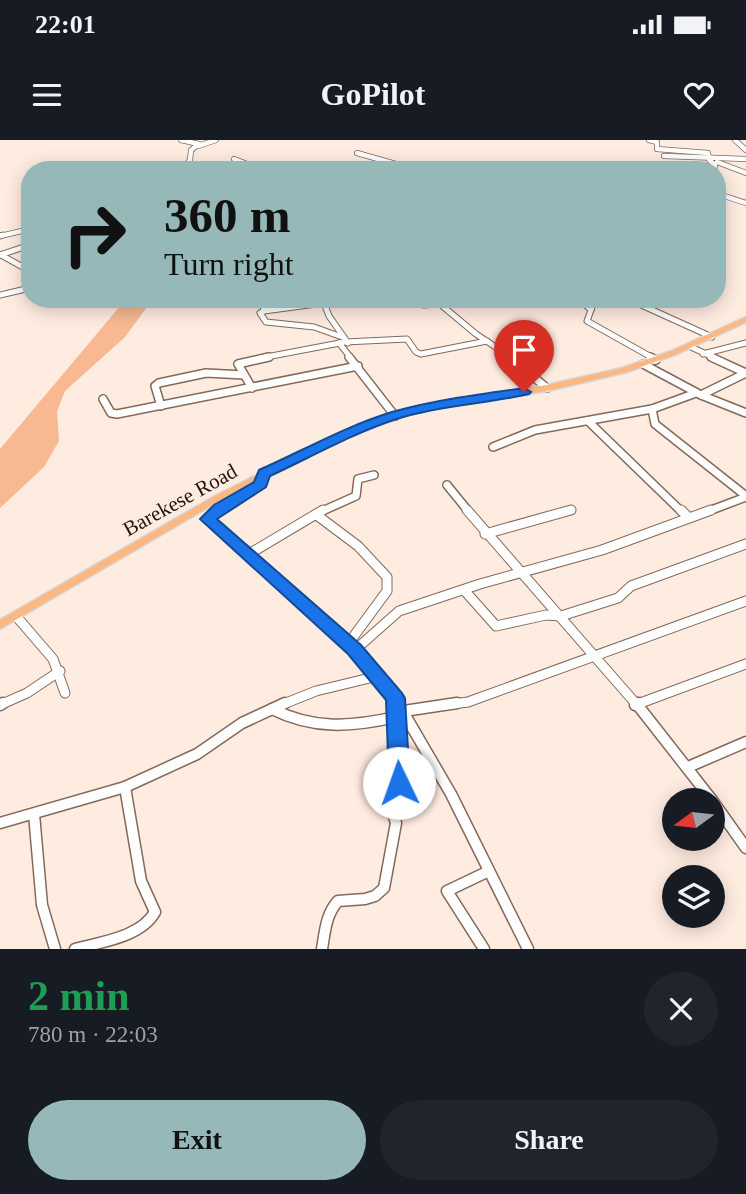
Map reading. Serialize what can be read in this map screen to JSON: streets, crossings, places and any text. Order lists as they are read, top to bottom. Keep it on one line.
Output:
{"streets":{"main road":["Barekese Road"]},"north":"left","page":{"status":"22:01","header":"GoPilot","turn":["360 m","Turn right"],"heading":["2 min","780 m · 22:03"],"buttons":["Exit","Share"]}}
